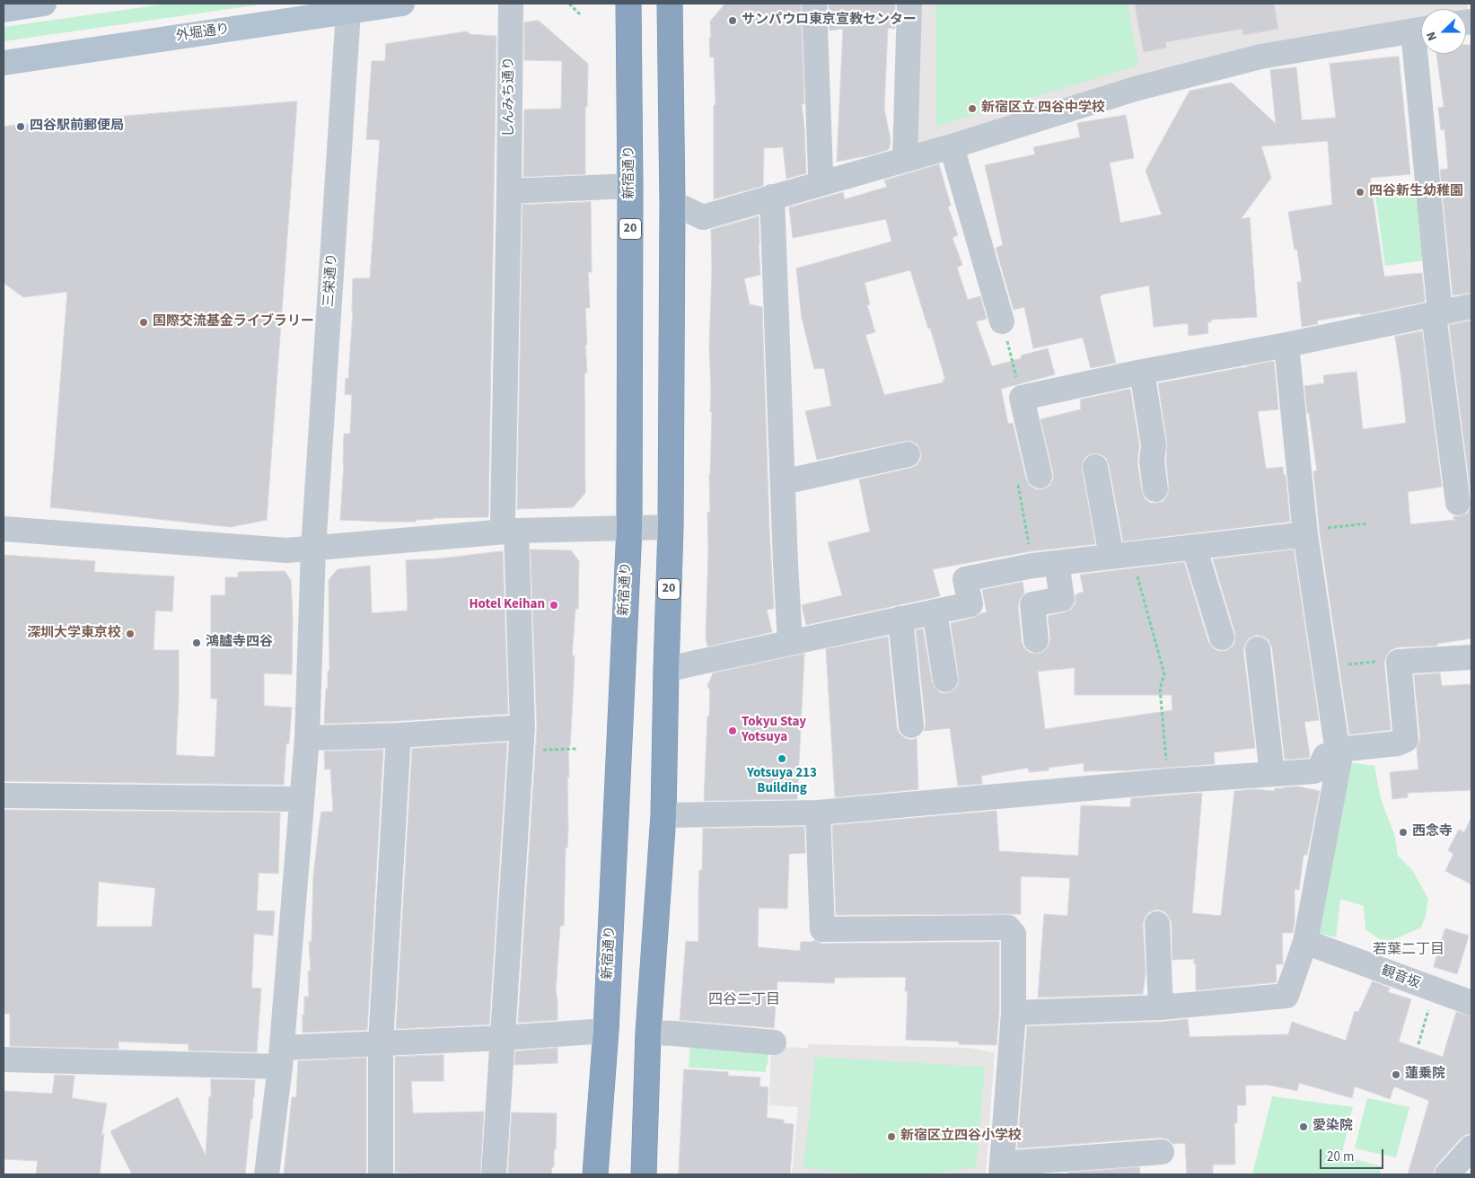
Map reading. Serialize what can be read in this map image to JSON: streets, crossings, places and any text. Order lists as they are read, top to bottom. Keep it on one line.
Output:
{"streets":{"highway":["新宿通り","20"],"main road":["外堀通り"],"street":["しんみち通り","三栄通り","観音坂"]},"crossings":[["外堀通り","三栄通り"]],"districts":["若葉二丁目","四谷二丁目"],"places":["サンパウロ東京宣教センター","新宿区立 四谷中学校","四谷駅前郵便局","四谷新生幼稚園","国際交流基金ライブラリー","Hotel Keihan","深圳大学東京校","鴻臚寺四谷","Tokyu Stay Yotsuya","Yotsuya 213 Building","西念寺","蓮乗院","愛染院","新宿区立四谷小学校"],"scale_bar":"20 m","north":"left"}
